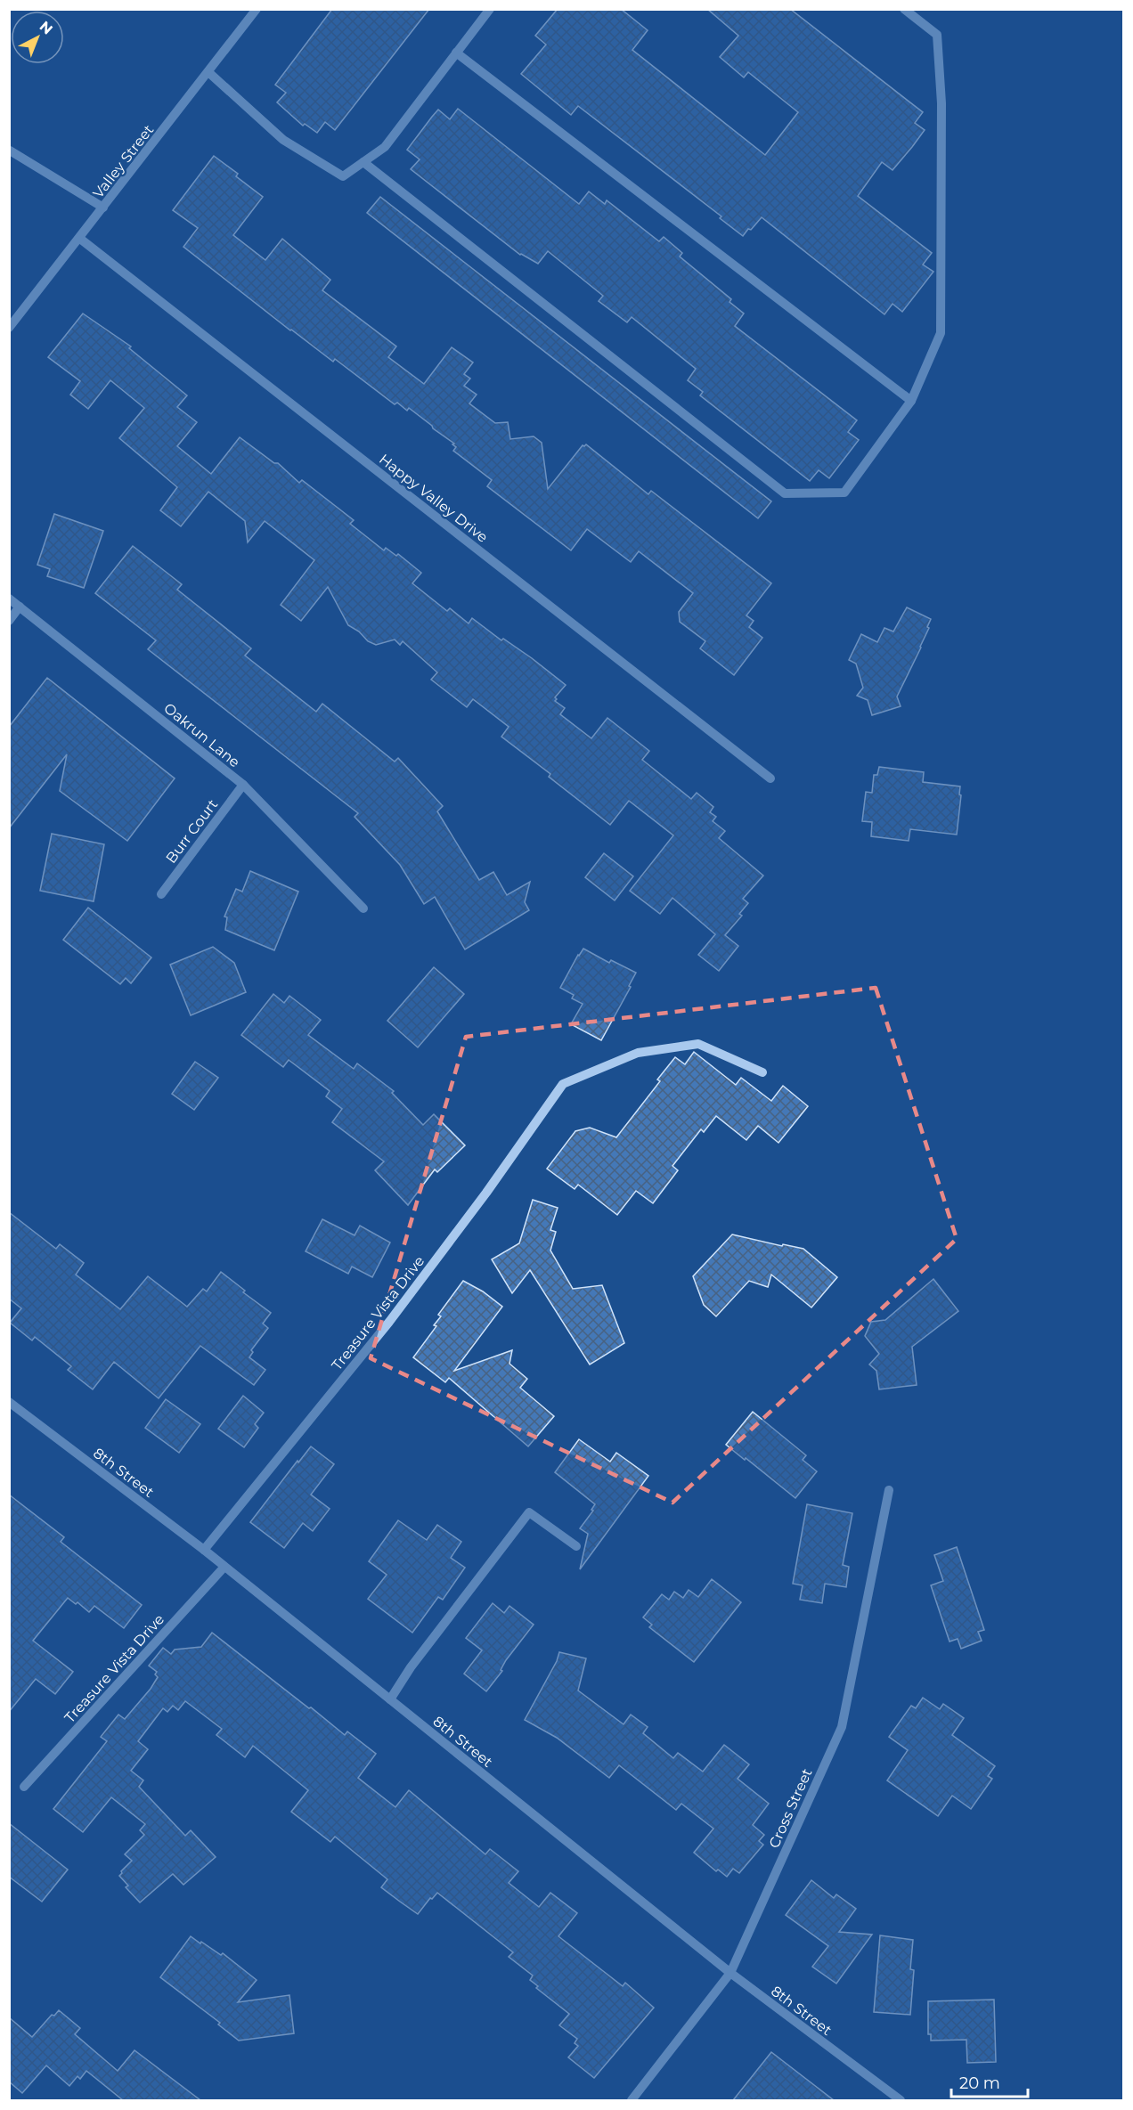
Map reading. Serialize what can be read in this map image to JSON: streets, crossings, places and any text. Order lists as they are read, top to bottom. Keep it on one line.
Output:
{"streets":{"street":["Valley Street","Happy Valley Drive","Oakrun Lane","Burr Court","Treasure Vista Drive","8th Street","Cross Street"]},"crossings":[["Valley Street","Happy Valley Drive"],["Oakrun Lane","Burr Court"],["Treasure Vista Drive","8th Street"],["8th Street","Cross Street"]],"scale_bar":"20 m","north":"top right"}
